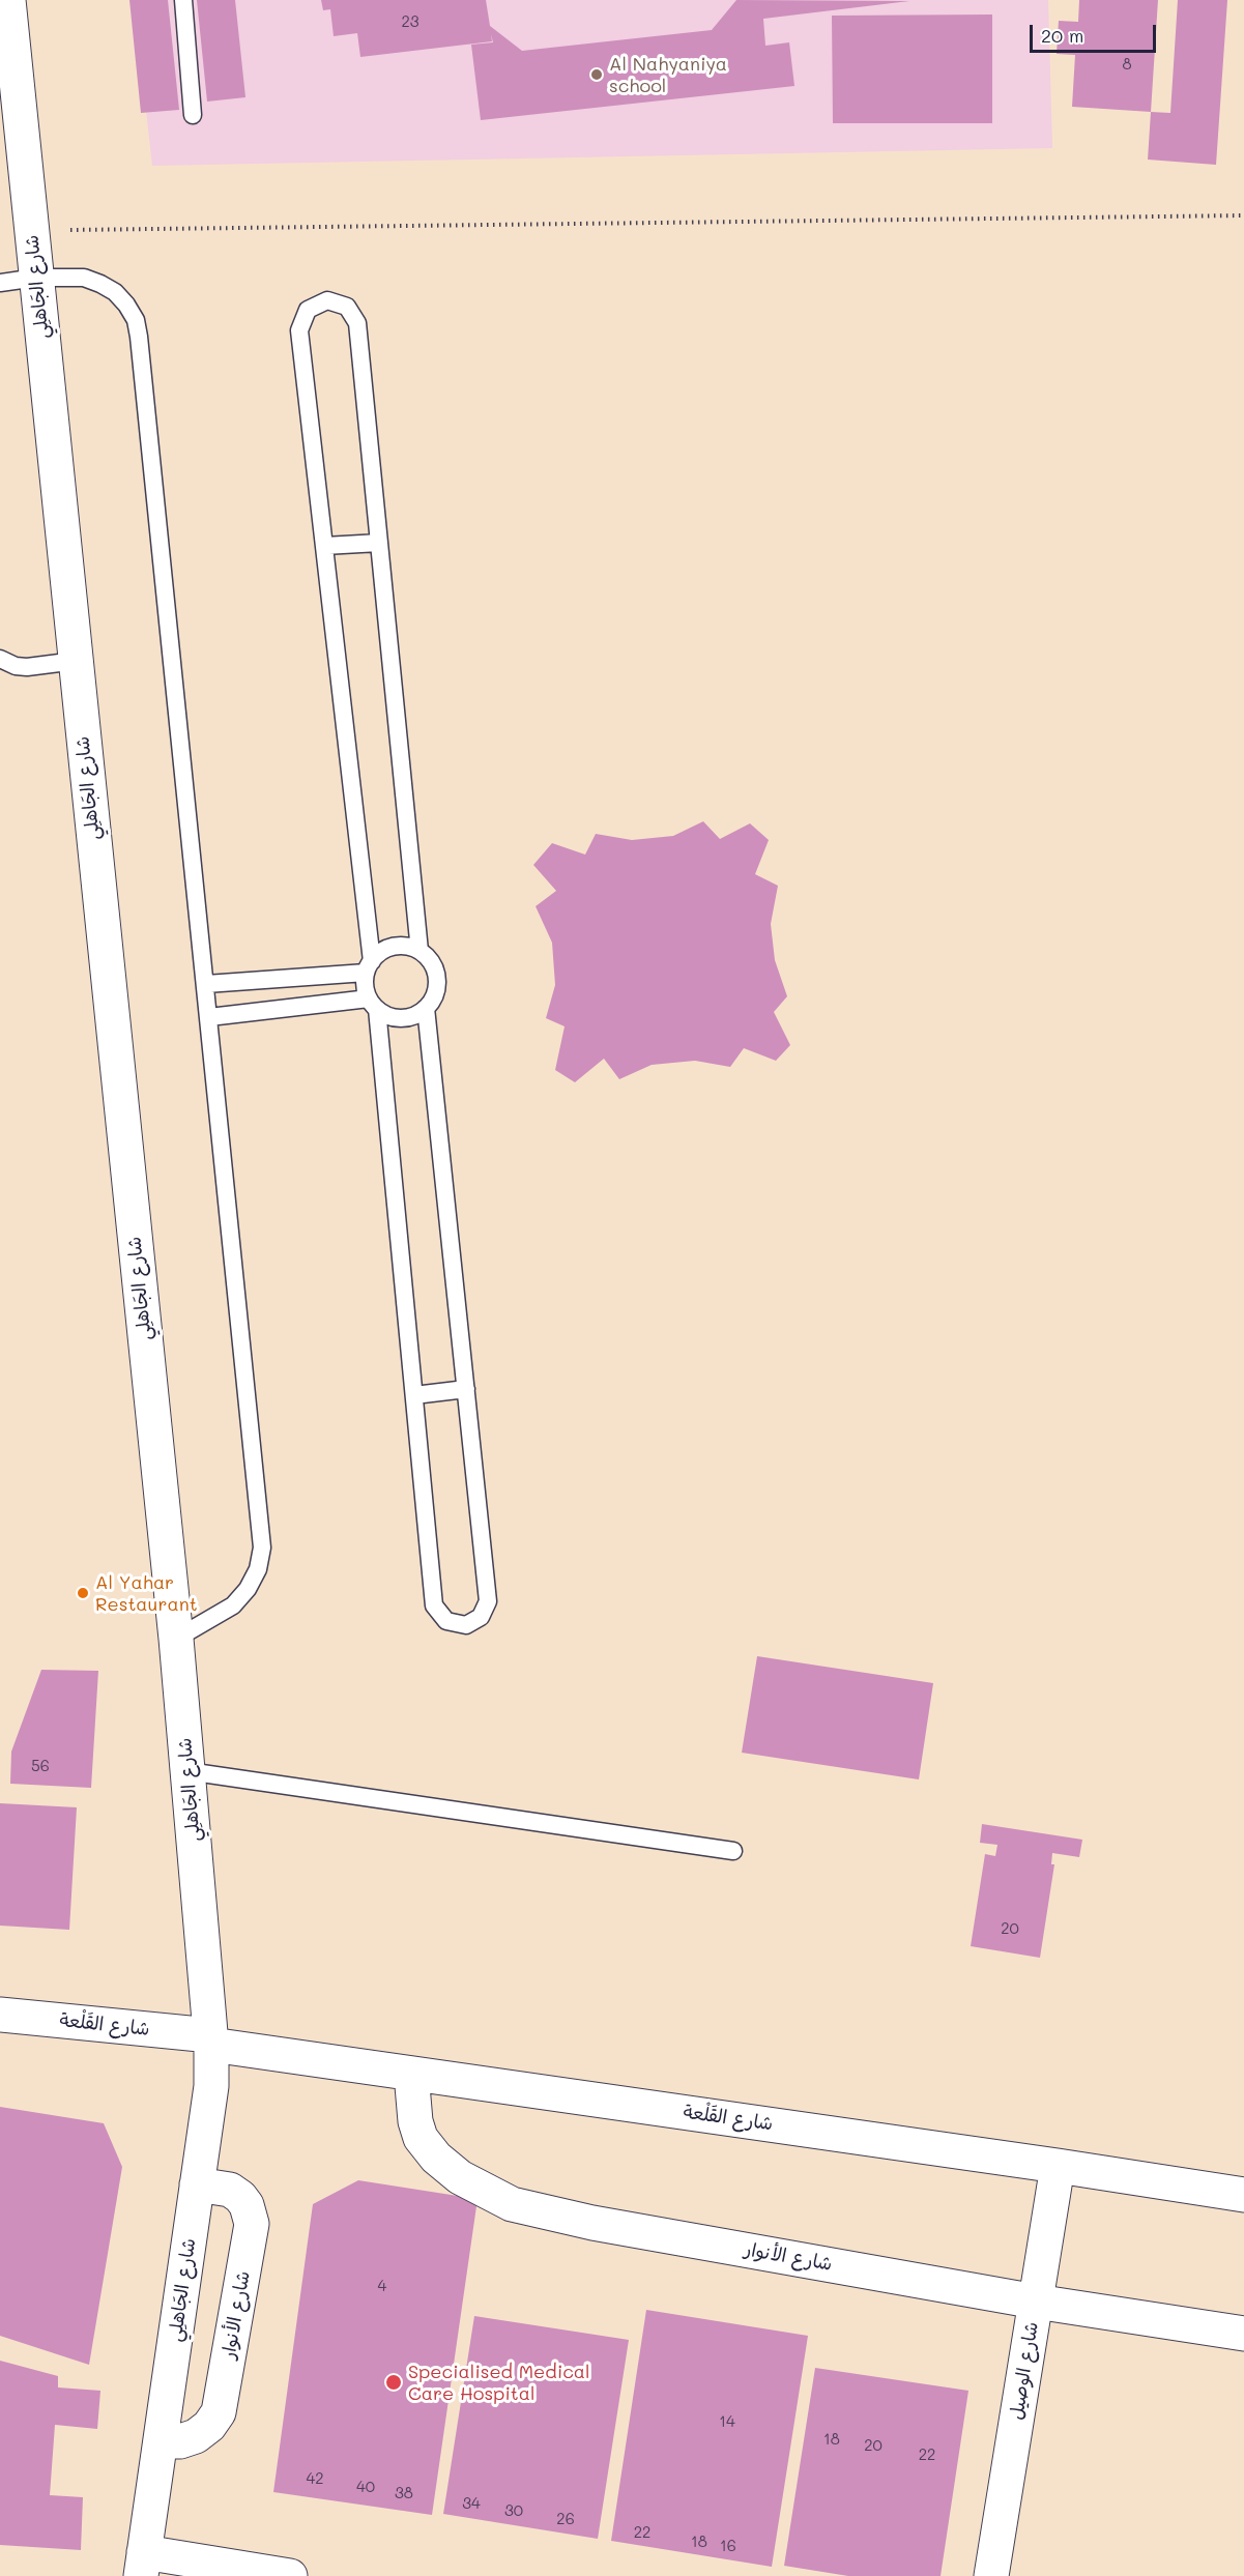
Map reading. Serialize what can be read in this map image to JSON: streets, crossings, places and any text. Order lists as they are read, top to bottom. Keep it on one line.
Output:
{"streets":{"street":["شارع الجَاهلِي","شارع القَلْعة","شارع الأنوار","شارع الوصيل"]},"crossings":[["شارع الجَاهلِي","شارع القَلْعة"],["شارع الجَاهلِي","شارع الأنوار"],["شارع القَلْعة","شارع الأنوار"],["شارع القَلْعة","شارع الوصيل"],["شارع الأنوار","شارع الوصيل"]],"places":["Al Nahyaniya school","Al Yahar Restaurant","Specialised Medical Care Hospital"],"house_numbers":["23","8","56","20","4","14","18","20","22","42","40","38","34","30","26","22","18","16"],"scale_bar":"20 m"}
